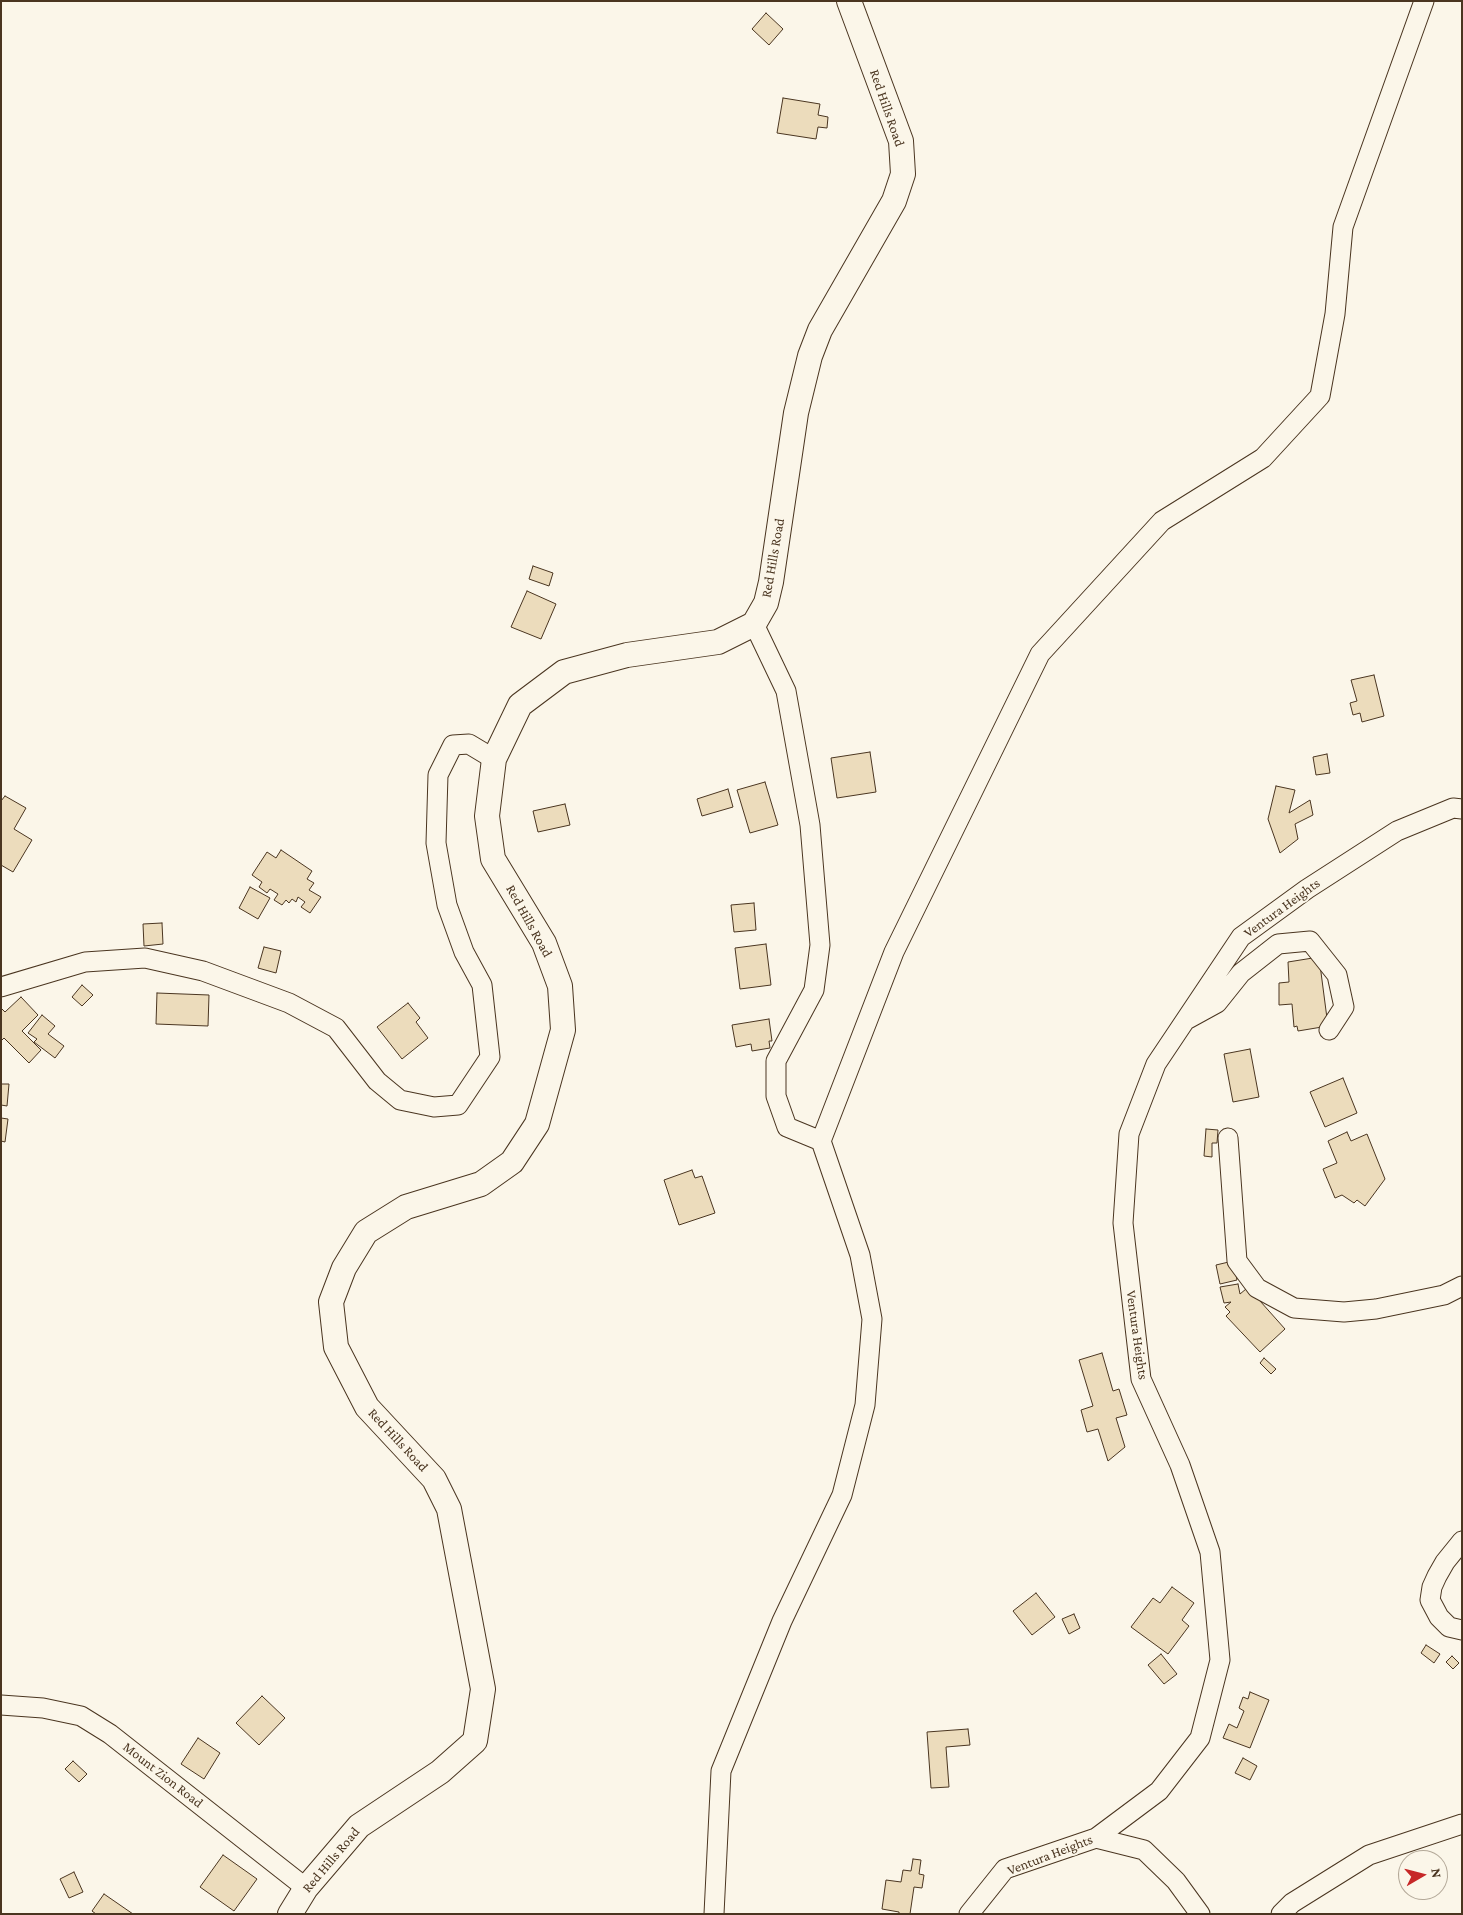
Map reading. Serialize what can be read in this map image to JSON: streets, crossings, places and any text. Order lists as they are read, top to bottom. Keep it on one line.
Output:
{"streets":{"main road":["Red Hills Road"],"street":["Ventura Heights","Mount Zion Road"]},"crossings":[["Red Hills Road","Mount Zion Road"]],"north":"right"}
